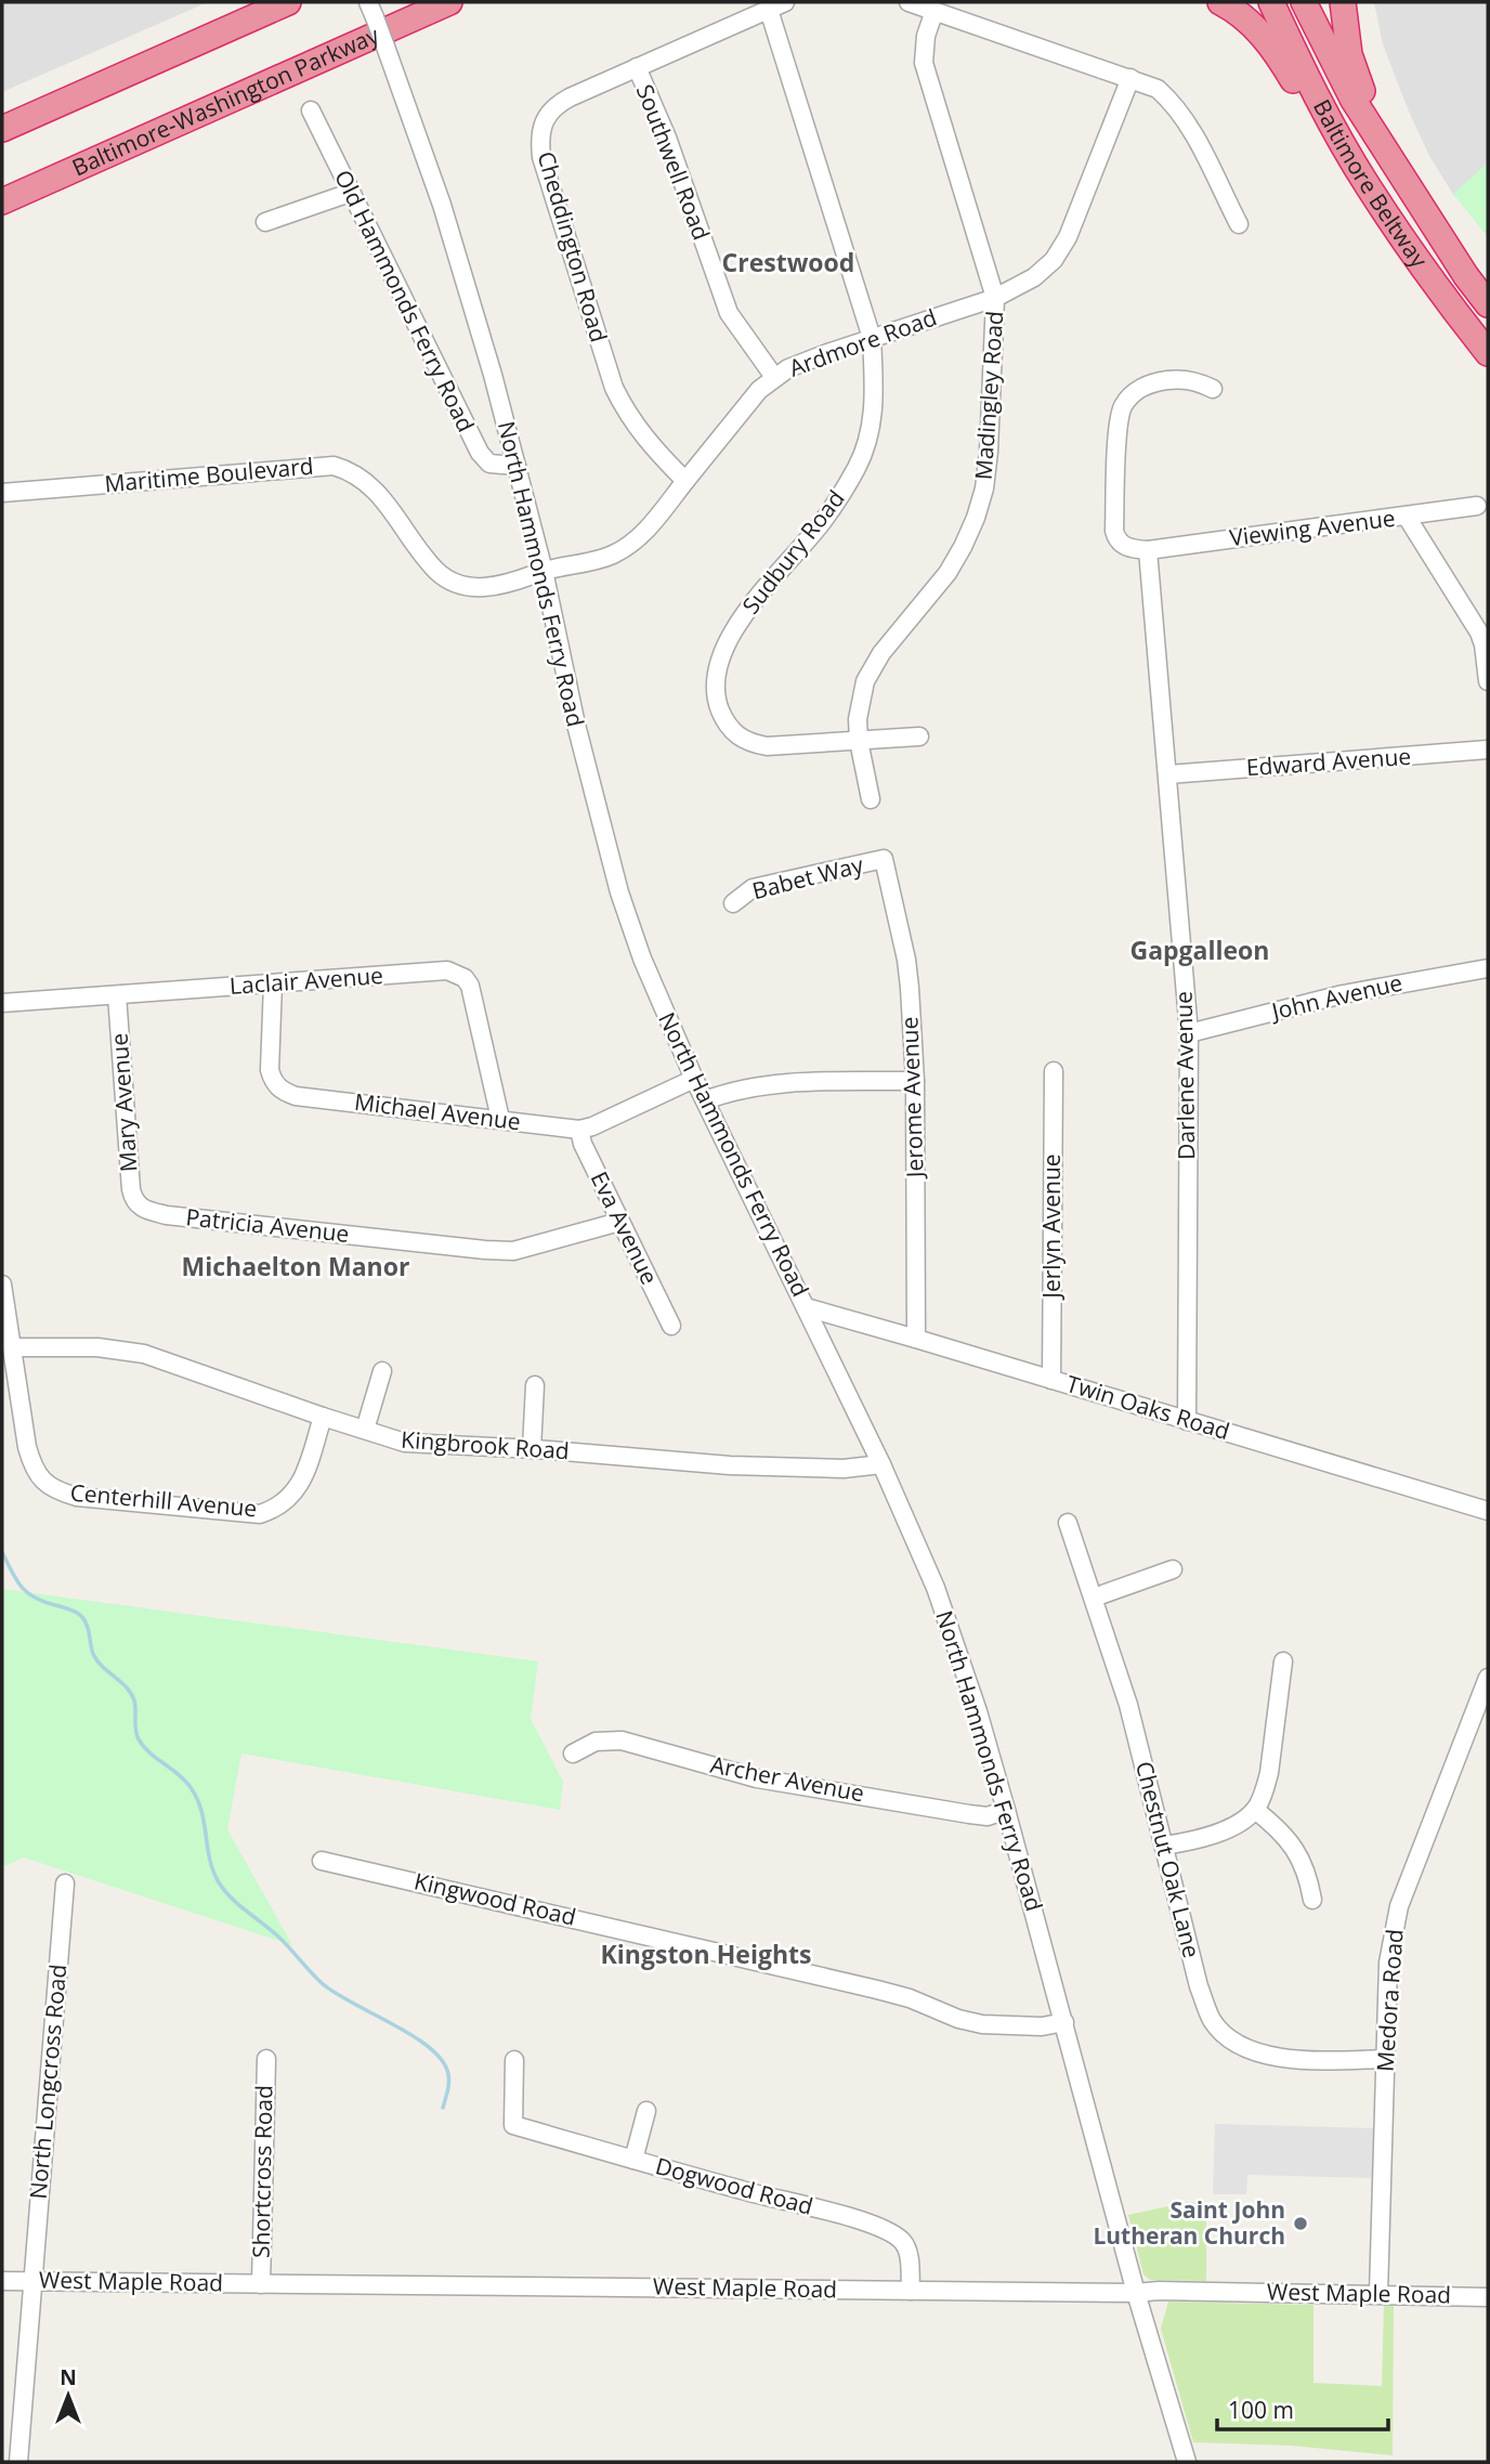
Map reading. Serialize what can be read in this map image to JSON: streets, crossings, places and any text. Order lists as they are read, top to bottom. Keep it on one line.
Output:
{"streets":{"highway":["Baltimore-Washington Parkway","Baltimore Beltway"],"street":["Southwell Road","Cheddington Road","Old Hammonds Ferry Road","Ardmore Road","Madingley Road","Maritime Boulevard","Viewing Avenue","Sudbury Road","North Hammonds Ferry Road","Edward Avenue","Babet Way","Laclair Avenue","John Avenue","Darlene Avenue","Jerome Avenue","Mary Avenue","Michael Avenue","Patricia Avenue","Jerlyn Avenue","Eva Avenue","Twin Oaks Road","Kingbrook Road","Centerhill Avenue","Archer Avenue","Chestnut Oak Lane","Kingwood Road","Medora Road","North Longcross Road","Shortcross Road","Dogwood Road","West Maple Road"]},"crossings":[["Southwell Road","Cheddington Road"],["Southwell Road","Ardmore Road"],["Cheddington Road","Ardmore Road"],["Cheddington Road","Sudbury Road"],["Old Hammonds Ferry Road","North Hammonds Ferry Road"],["Ardmore Road","Madingley Road"],["Ardmore Road","Maritime Boulevard"],["Ardmore Road","Sudbury Road"],["Ardmore Road","North Hammonds Ferry Road"],["Madingley Road","Sudbury Road"],["Maritime Boulevard","North Hammonds Ferry Road"],["Viewing Avenue","Darlene Avenue"],["North Hammonds Ferry Road","Michael Avenue"],["North Hammonds Ferry Road","Twin Oaks Road"],["North Hammonds Ferry Road","Kingbrook Road"],["North Hammonds Ferry Road","Archer Avenue"],["North Hammonds Ferry Road","Kingwood Road"],["North Hammonds Ferry Road","West Maple Road"],["Edward Avenue","Darlene Avenue"],["Babet Way","Jerome Avenue"],["Laclair Avenue","Mary Avenue"],["Laclair Avenue","Michael Avenue"],["John Avenue","Darlene Avenue"],["Darlene Avenue","Twin Oaks Road"],["Jerome Avenue","Twin Oaks Road"],["Mary Avenue","Patricia Avenue"],["Michael Avenue","Eva Avenue"],["Patricia Avenue","Eva Avenue"],["Jerlyn Avenue","Twin Oaks Road"],["Kingbrook Road","Centerhill Avenue"],["Chestnut Oak Lane","Medora Road"],["Medora Road","West Maple Road"],["North Longcross Road","West Maple Road"],["Shortcross Road","West Maple Road"],["Dogwood Road","West Maple Road"]],"districts":["Crestwood","Gapgalleon","Michaelton Manor","Kingston Heights"],"places":["Saint John Lutheran Church"],"scale_bar":"100 m","north":"top"}
